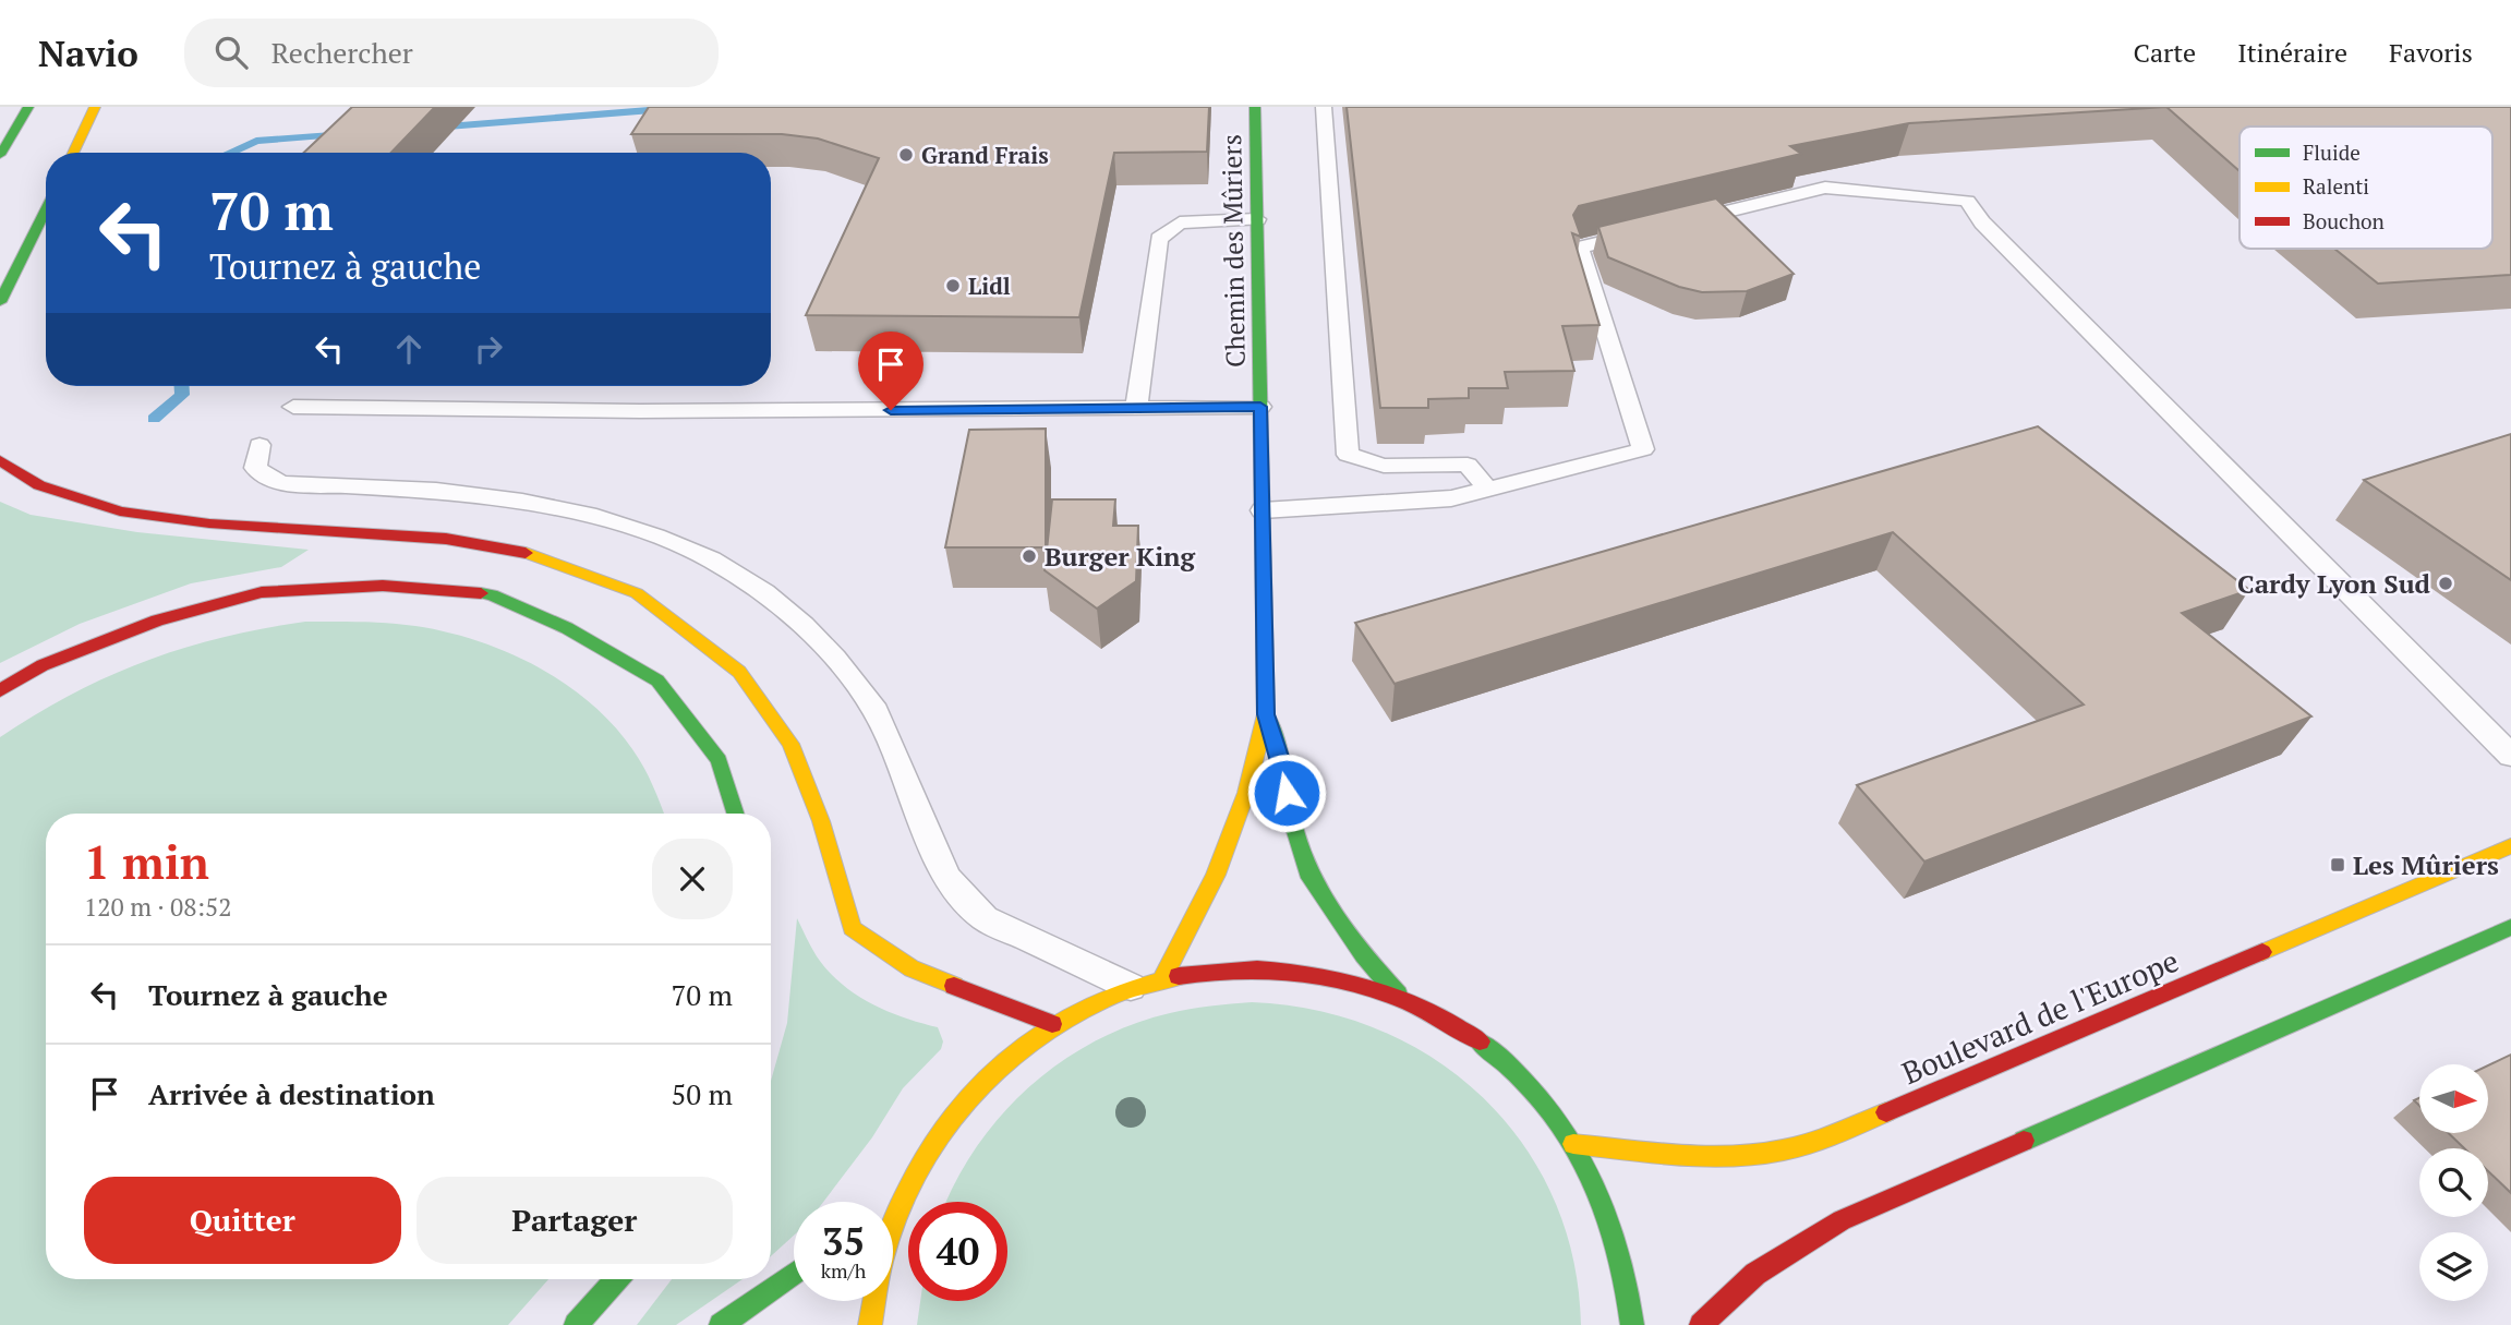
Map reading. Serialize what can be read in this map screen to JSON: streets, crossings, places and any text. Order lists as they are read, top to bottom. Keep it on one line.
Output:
{"streets":{"main road":["Chemin des Mûriers","Boulevard de l'Europe"]},"places":{"other":["Grand Frais","Lidl","Burger King","Cardy Lyon Sud"],"transit":["Les Mûriers"]},"legend":["Fluide","Ralenti","Bouchon"],"north":"right","page":{"header":"Navio","search":"Rechercher","nav":["Carte","Itinéraire","Favoris"],"turn":["70 m","Tournez à gauche"],"heading":["1 min","120 m · 08:52"],"list":[{"name":"Tournez à gauche","value":"70 m"},{"name":"Arrivée à destination","value":"50 m"}],"buttons":["Quitter","Partager"],"speed":"35 km/h","limit":"40"}}
